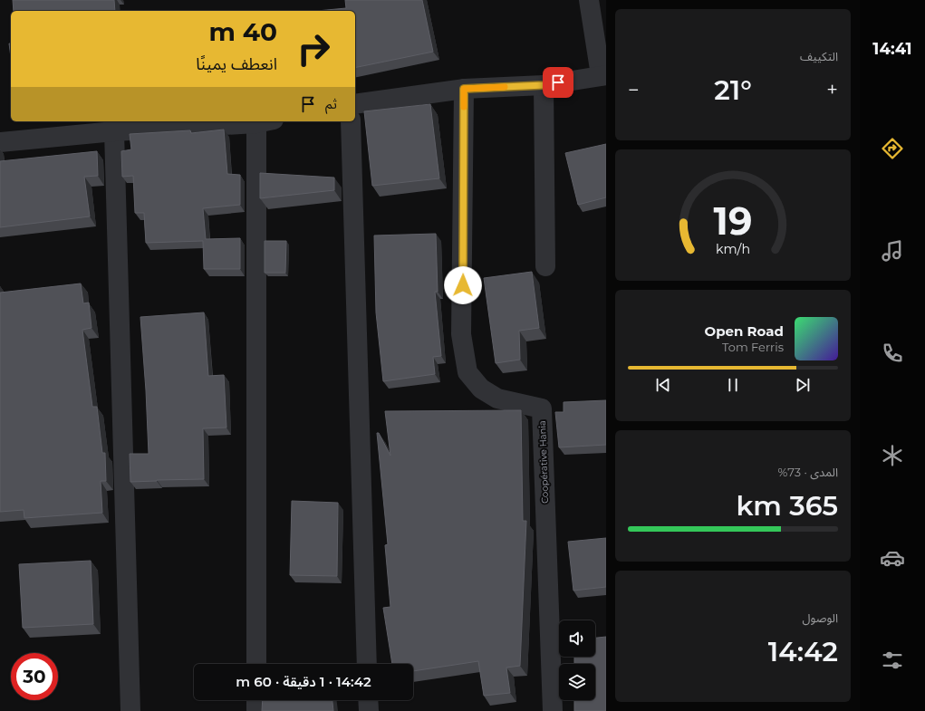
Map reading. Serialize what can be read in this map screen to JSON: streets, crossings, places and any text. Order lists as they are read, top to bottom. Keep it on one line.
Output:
{"streets":{"street":["Coopérative Hania"]},"page":{"tabs":"14:41","tile":["التكييف",["المدى · 73%","365 km"],["الوصول","14:42"]],"turn":["40 m","انعطف يمينًا"],"heat":["−","21°","+"],"then":"ثم","song":["Open Road","Tom Ferris"],"limit":"30","trip":"14:42 · 1 دقيقة · 60 m","gauge":["19","km/h"]}}
